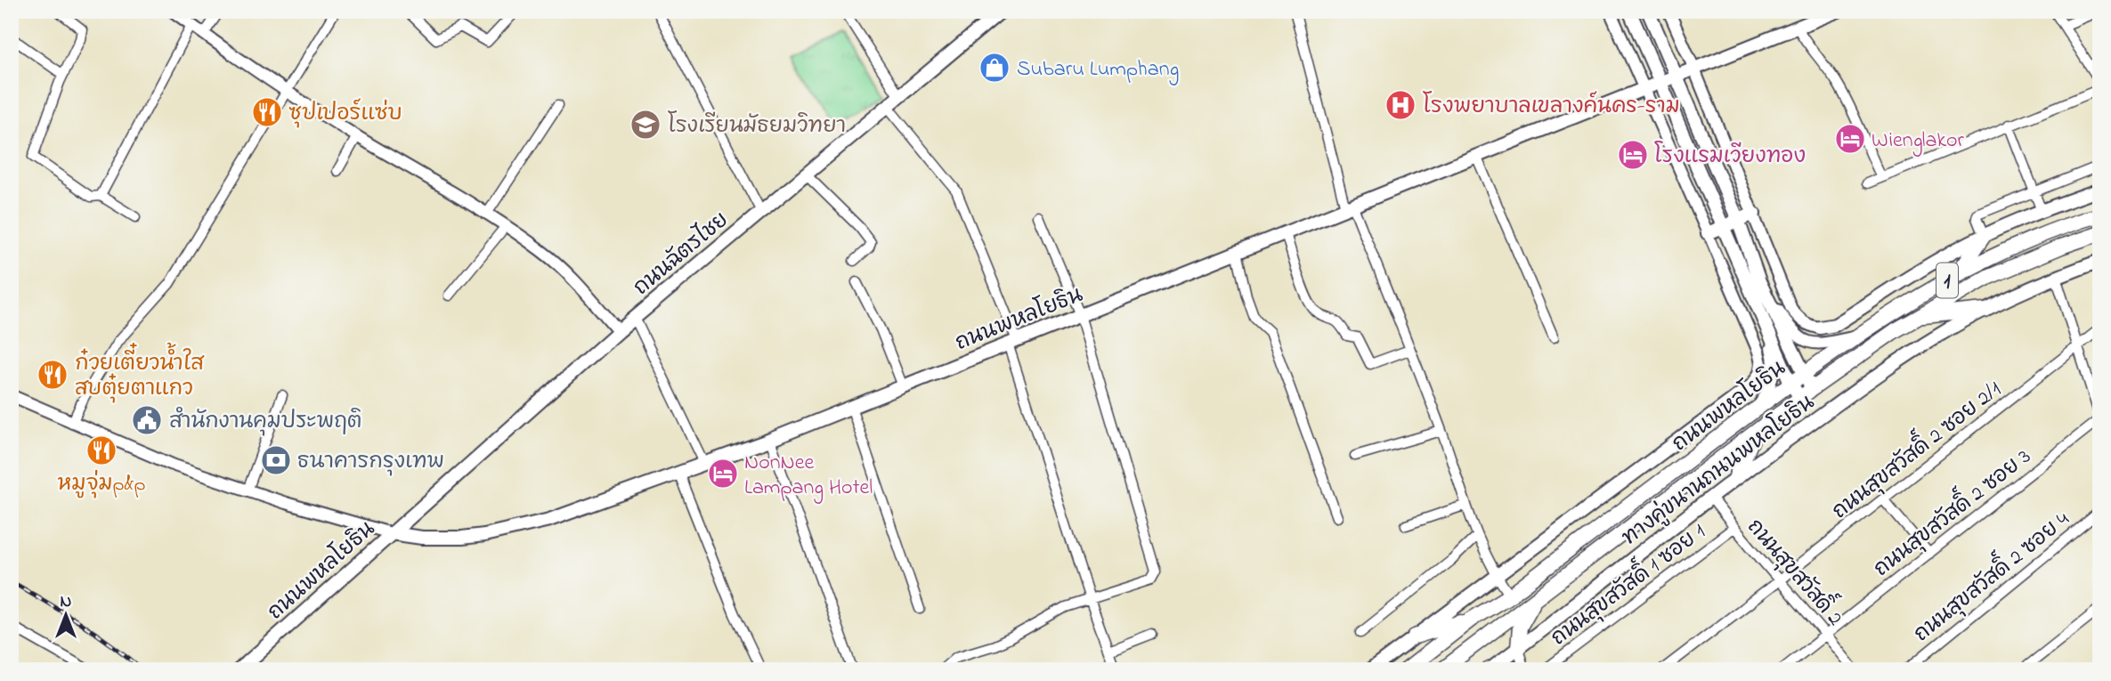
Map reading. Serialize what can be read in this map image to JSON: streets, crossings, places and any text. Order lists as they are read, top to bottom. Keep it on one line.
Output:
{"streets":{"highway":["1","ถนนพหลโยธิน"],"main road":["ถนนฉัตรไชย","ทางคู่ขนานถนนพหลโยธิน"],"street":["ถนนสุขสวัสดิ์ 2 ซอย 2/1","ถนนสุขสวัสดิ์ 2 ซอย 3","ถนนสุขสวัสดิ์ 2","ถนนสุขสวัสดิ์ 2 ซอย 4","ถนนสุขสวัสดิ์ 1 ซอย 1"]},"crossings":[["ถนนฉัตรไชย","ถนนพหลโยธิน"],["ถนนสุขสวัสดิ์ 2 ซอย 2/1","ถนนสุขสวัสดิ์ 2"],["ทางคู่ขนานถนนพหลโยธิน","ถนนสุขสวัสดิ์ 2"],["ถนนสุขสวัสดิ์ 2 ซอย 3","ถนนสุขสวัสดิ์ 2"],["ถนนสุขสวัสดิ์ 2","ถนนสุขสวัสดิ์ 1 ซอย 1"]],"places":{"shop":["Subaru Lumphang"],"hospital":["โรงพยาบาลเขลางค์นคร-ราม"],"restaurant":["ซุปเปอร์แซ่บ","ก๋วยเตี๋ยวน้ำใส สบตุ๋ยตาแกว","หมูจุ่มp&p"],"school or university":["โรงเรียนมัธยมวิทยา"],"hotel":["Wienglakor","โรงแรมเวียงทอง","NonNee Lampang Hotel"],"public building":["สำนักงานคุมประพฤติ"],"bank":["ธนาคารกรุงเทพ"]},"north":"top"}
